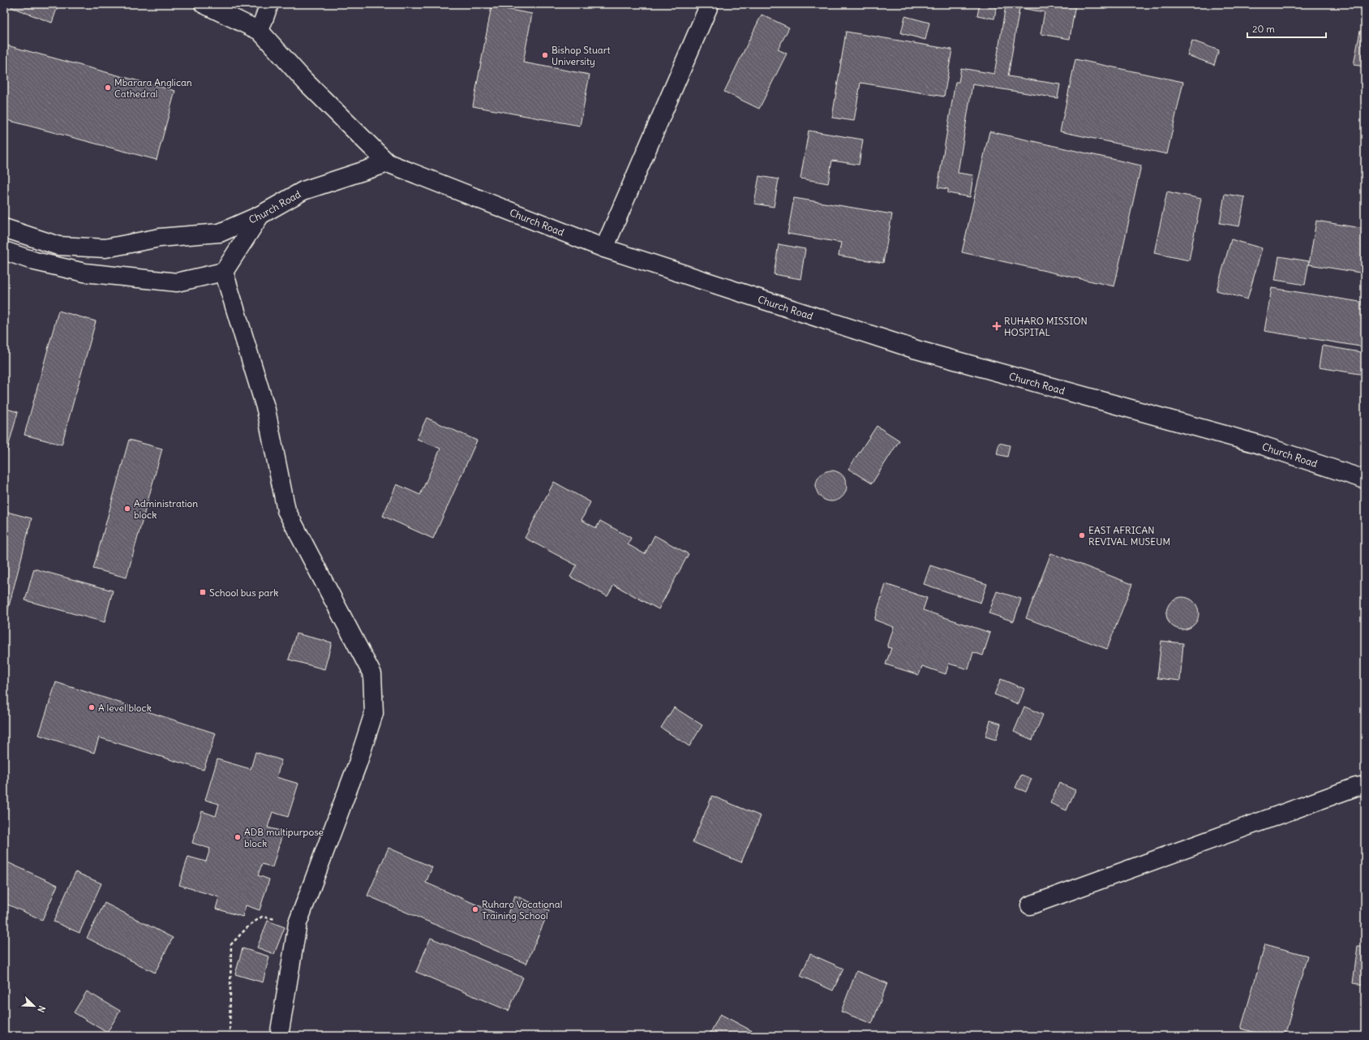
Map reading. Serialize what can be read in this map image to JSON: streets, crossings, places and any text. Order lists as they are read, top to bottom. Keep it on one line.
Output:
{"streets":{"street":["Church Road"]},"places":{"other":["Bishop Stuart University","Mbarara Anglican Cathedral","Administration block","EAST AFRICAN REVIVAL MUSEUM","A level block","ADB multipurpose block","Ruharo Vocational Training School"],"health":["RUHARO MISSION HOSPITAL"],"transit":["School bus park"]},"scale_bar":"20 m","north":"bottom right"}
